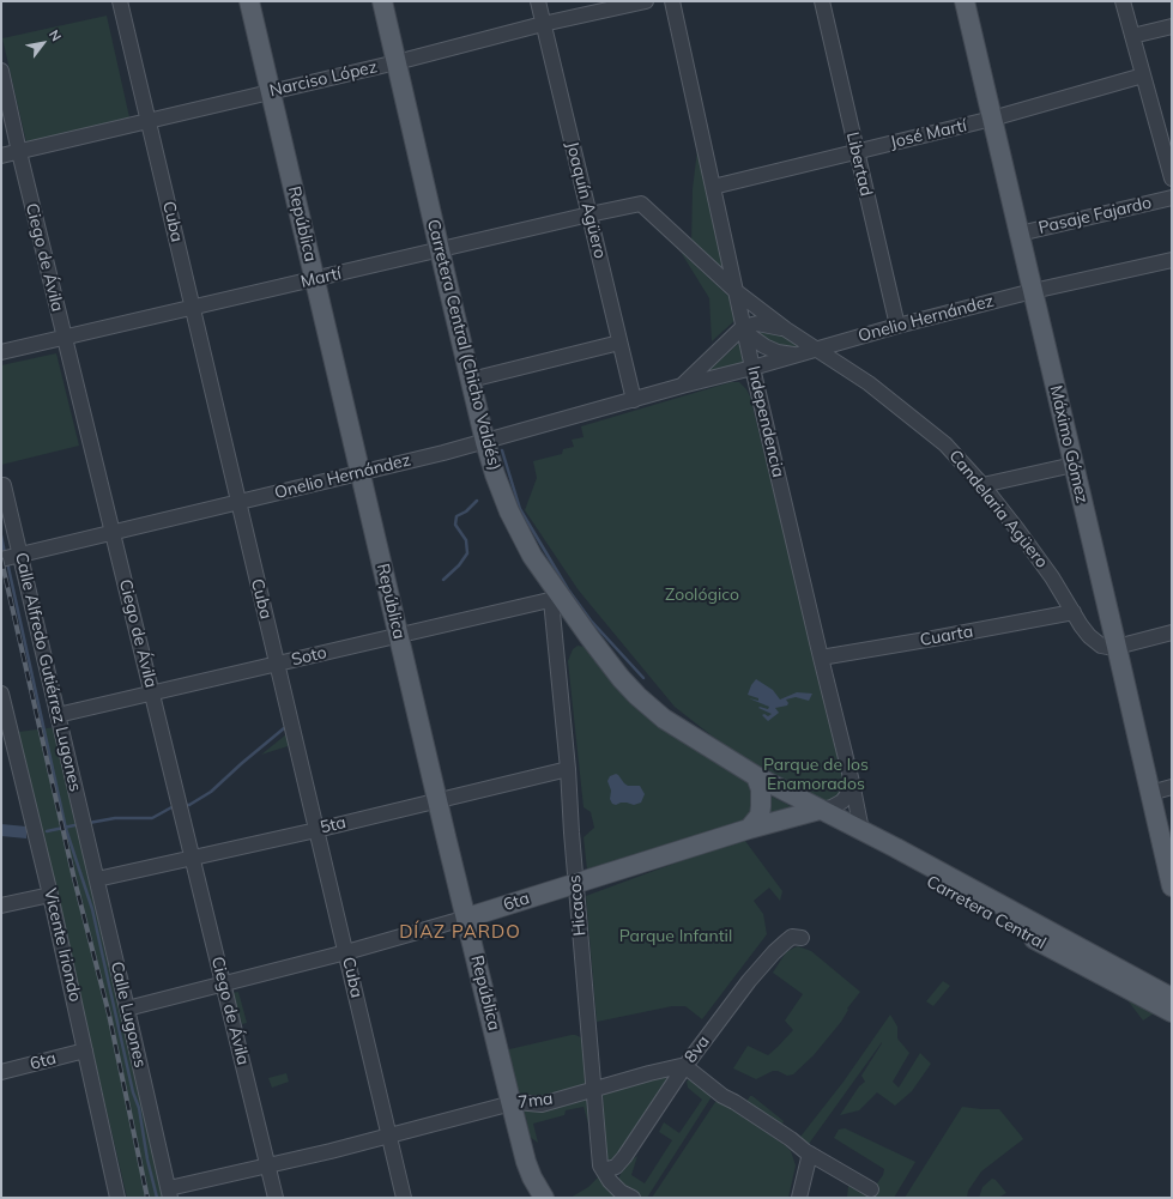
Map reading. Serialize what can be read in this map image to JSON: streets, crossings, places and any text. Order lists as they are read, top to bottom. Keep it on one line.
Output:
{"streets":{"main road":["República","Carretera Central (Chicho Valdés)","Máximo Gómez","6ta","Carretera Central"],"street":["Narciso López","José Martí","Libertad","Joaquín Agüero","Pasaje Fajardo","Cuba","Ciego de Ávila","Martí","Onelio Hernández","Independencia","Candelaria Agüero","Cuarta","Soto","Calle Alfredo Gutiérrez Lugones","5ta","Hicacos","Vicente Iriondo","Calle Lugones","8va","7ma"]},"crossings":[["Narciso López","Joaquín Agüero"],["Narciso López","Cuba"],["Narciso López","República"],["Narciso López","Ciego de Ávila"],["Narciso López","Carretera Central (Chicho Valdés)"],["José Martí","Libertad"],["José Martí","Independencia"],["José Martí","Máximo Gómez"],["Libertad","Onelio Hernández"],["Joaquín Agüero","Martí"],["Joaquín Agüero","Onelio Hernández"],["Pasaje Fajardo","Máximo Gómez"],["Cuba","Martí"],["Cuba","Onelio Hernández"],["Cuba","Soto"],["Cuba","5ta"],["Cuba","6ta"],["Cuba","7ma"],["República","Martí"],["República","Onelio Hernández"],["República","Soto"],["República","5ta"],["República","6ta"],["República","7ma"],["Ciego de Ávila","Martí"],["Ciego de Ávila","Onelio Hernández"],["Ciego de Ávila","Soto"],["Ciego de Ávila","5ta"],["Ciego de Ávila","6ta"],["Ciego de Ávila","7ma"],["Martí","Carretera Central (Chicho Valdés)"],["Martí","Independencia"],["Martí","Candelaria Agüero"],["Onelio Hernández","Carretera Central (Chicho Valdés)"],["Onelio Hernández","Independencia"],["Onelio Hernández","Máximo Gómez"],["Onelio Hernández","Candelaria Agüero"],["Onelio Hernández","Calle Alfredo Gutiérrez Lugones"],["Carretera Central (Chicho Valdés)","Soto"],["Carretera Central (Chicho Valdés)","6ta"],["Carretera Central (Chicho Valdés)","Hicacos"],["Carretera Central (Chicho Valdés)","Carretera Central"],["Independencia","Candelaria Agüero"],["Independencia","Cuarta"],["Independencia","Carretera Central"],["Máximo Gómez","Candelaria Agüero"],["Candelaria Agüero","Cuarta"],["Soto","Calle Alfredo Gutiérrez Lugones"],["Soto","Hicacos"],["Calle Alfredo Gutiérrez Lugones","Calle Lugones"],["5ta","Hicacos"],["5ta","Calle Lugones"],["6ta","Hicacos"],["6ta","Carretera Central"],["6ta","Vicente Iriondo"],["6ta","Calle Lugones"],["Hicacos","8va"],["Hicacos","7ma"],["Calle Lugones","7ma"],["8va","7ma"]],"districts":["DÍAZ PARDO"],"parks":["Zoológico","Parque de los Enamorados","Parque Infantil"],"north":"top right"}
